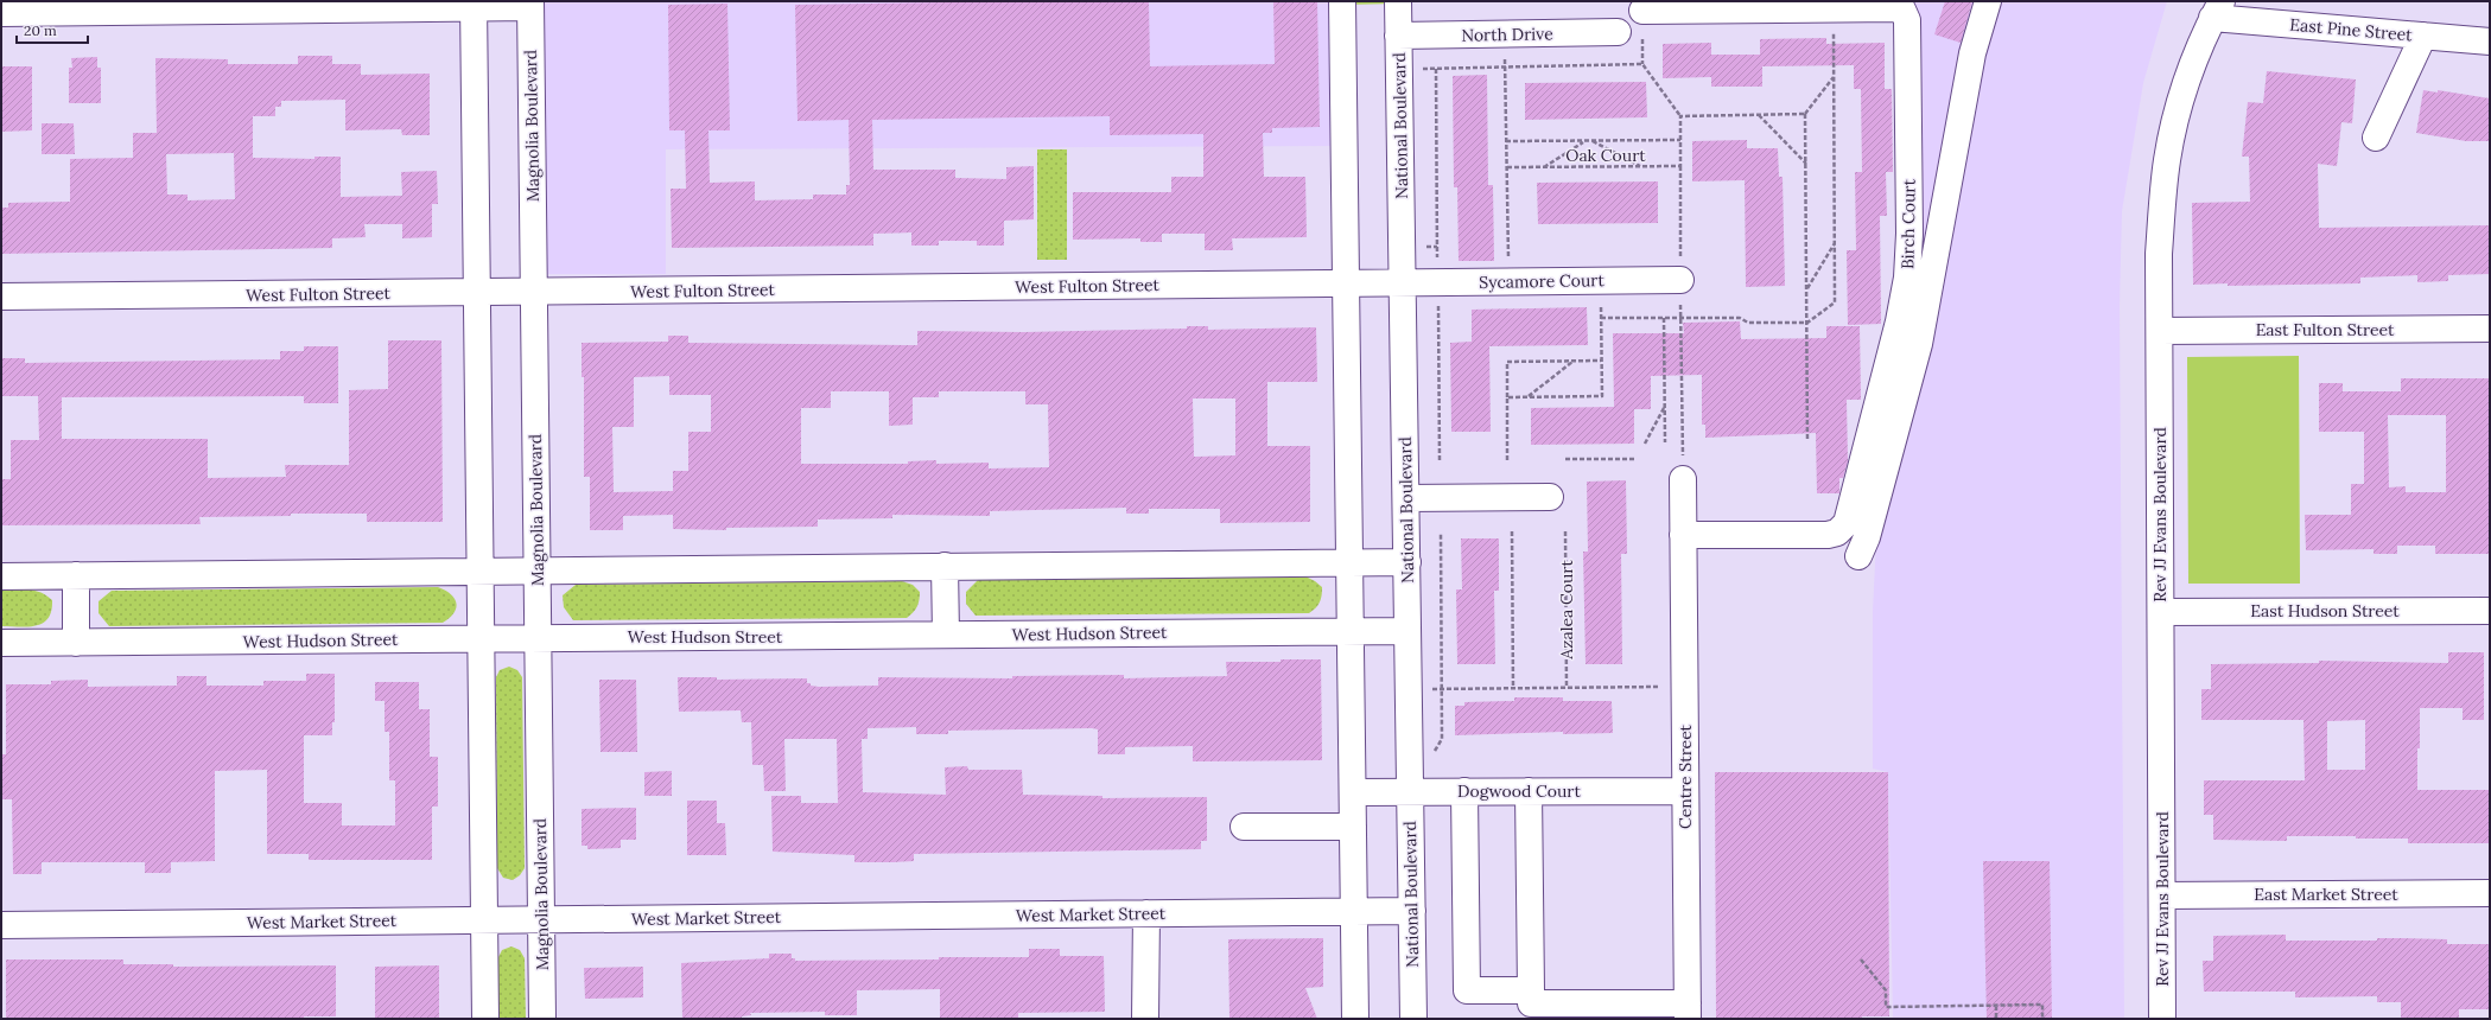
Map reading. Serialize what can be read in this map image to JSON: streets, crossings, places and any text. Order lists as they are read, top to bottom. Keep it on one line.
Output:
{"streets":{"street":["East Pine Street","North Drive","Magnolia Boulevard","National Boulevard","Birch Court","Sycamore Court","West Fulton Street","East Fulton Street","Rev JJ Evans Boulevard","East Hudson Street","West Hudson Street","Centre Street","Dogwood Court","East Market Street","West Market Street"],"path":["Oak Court","Azalea Court"]},"crossings":[["East Pine Street","Rev JJ Evans Boulevard"],["North Drive","National Boulevard"],["Magnolia Boulevard","West Fulton Street"],["Magnolia Boulevard","West Hudson Street"],["Magnolia Boulevard","West Market Street"],["National Boulevard","Sycamore Court"],["National Boulevard","West Fulton Street"],["National Boulevard","West Hudson Street"],["National Boulevard","Dogwood Court"],["National Boulevard","West Market Street"],["Birch Court","Centre Street"],["Sycamore Court","West Fulton Street"],["East Fulton Street","Rev JJ Evans Boulevard"],["Rev JJ Evans Boulevard","East Hudson Street"],["Rev JJ Evans Boulevard","East Market Street"],["Centre Street","Dogwood Court"]],"scale_bar":"20 m"}
